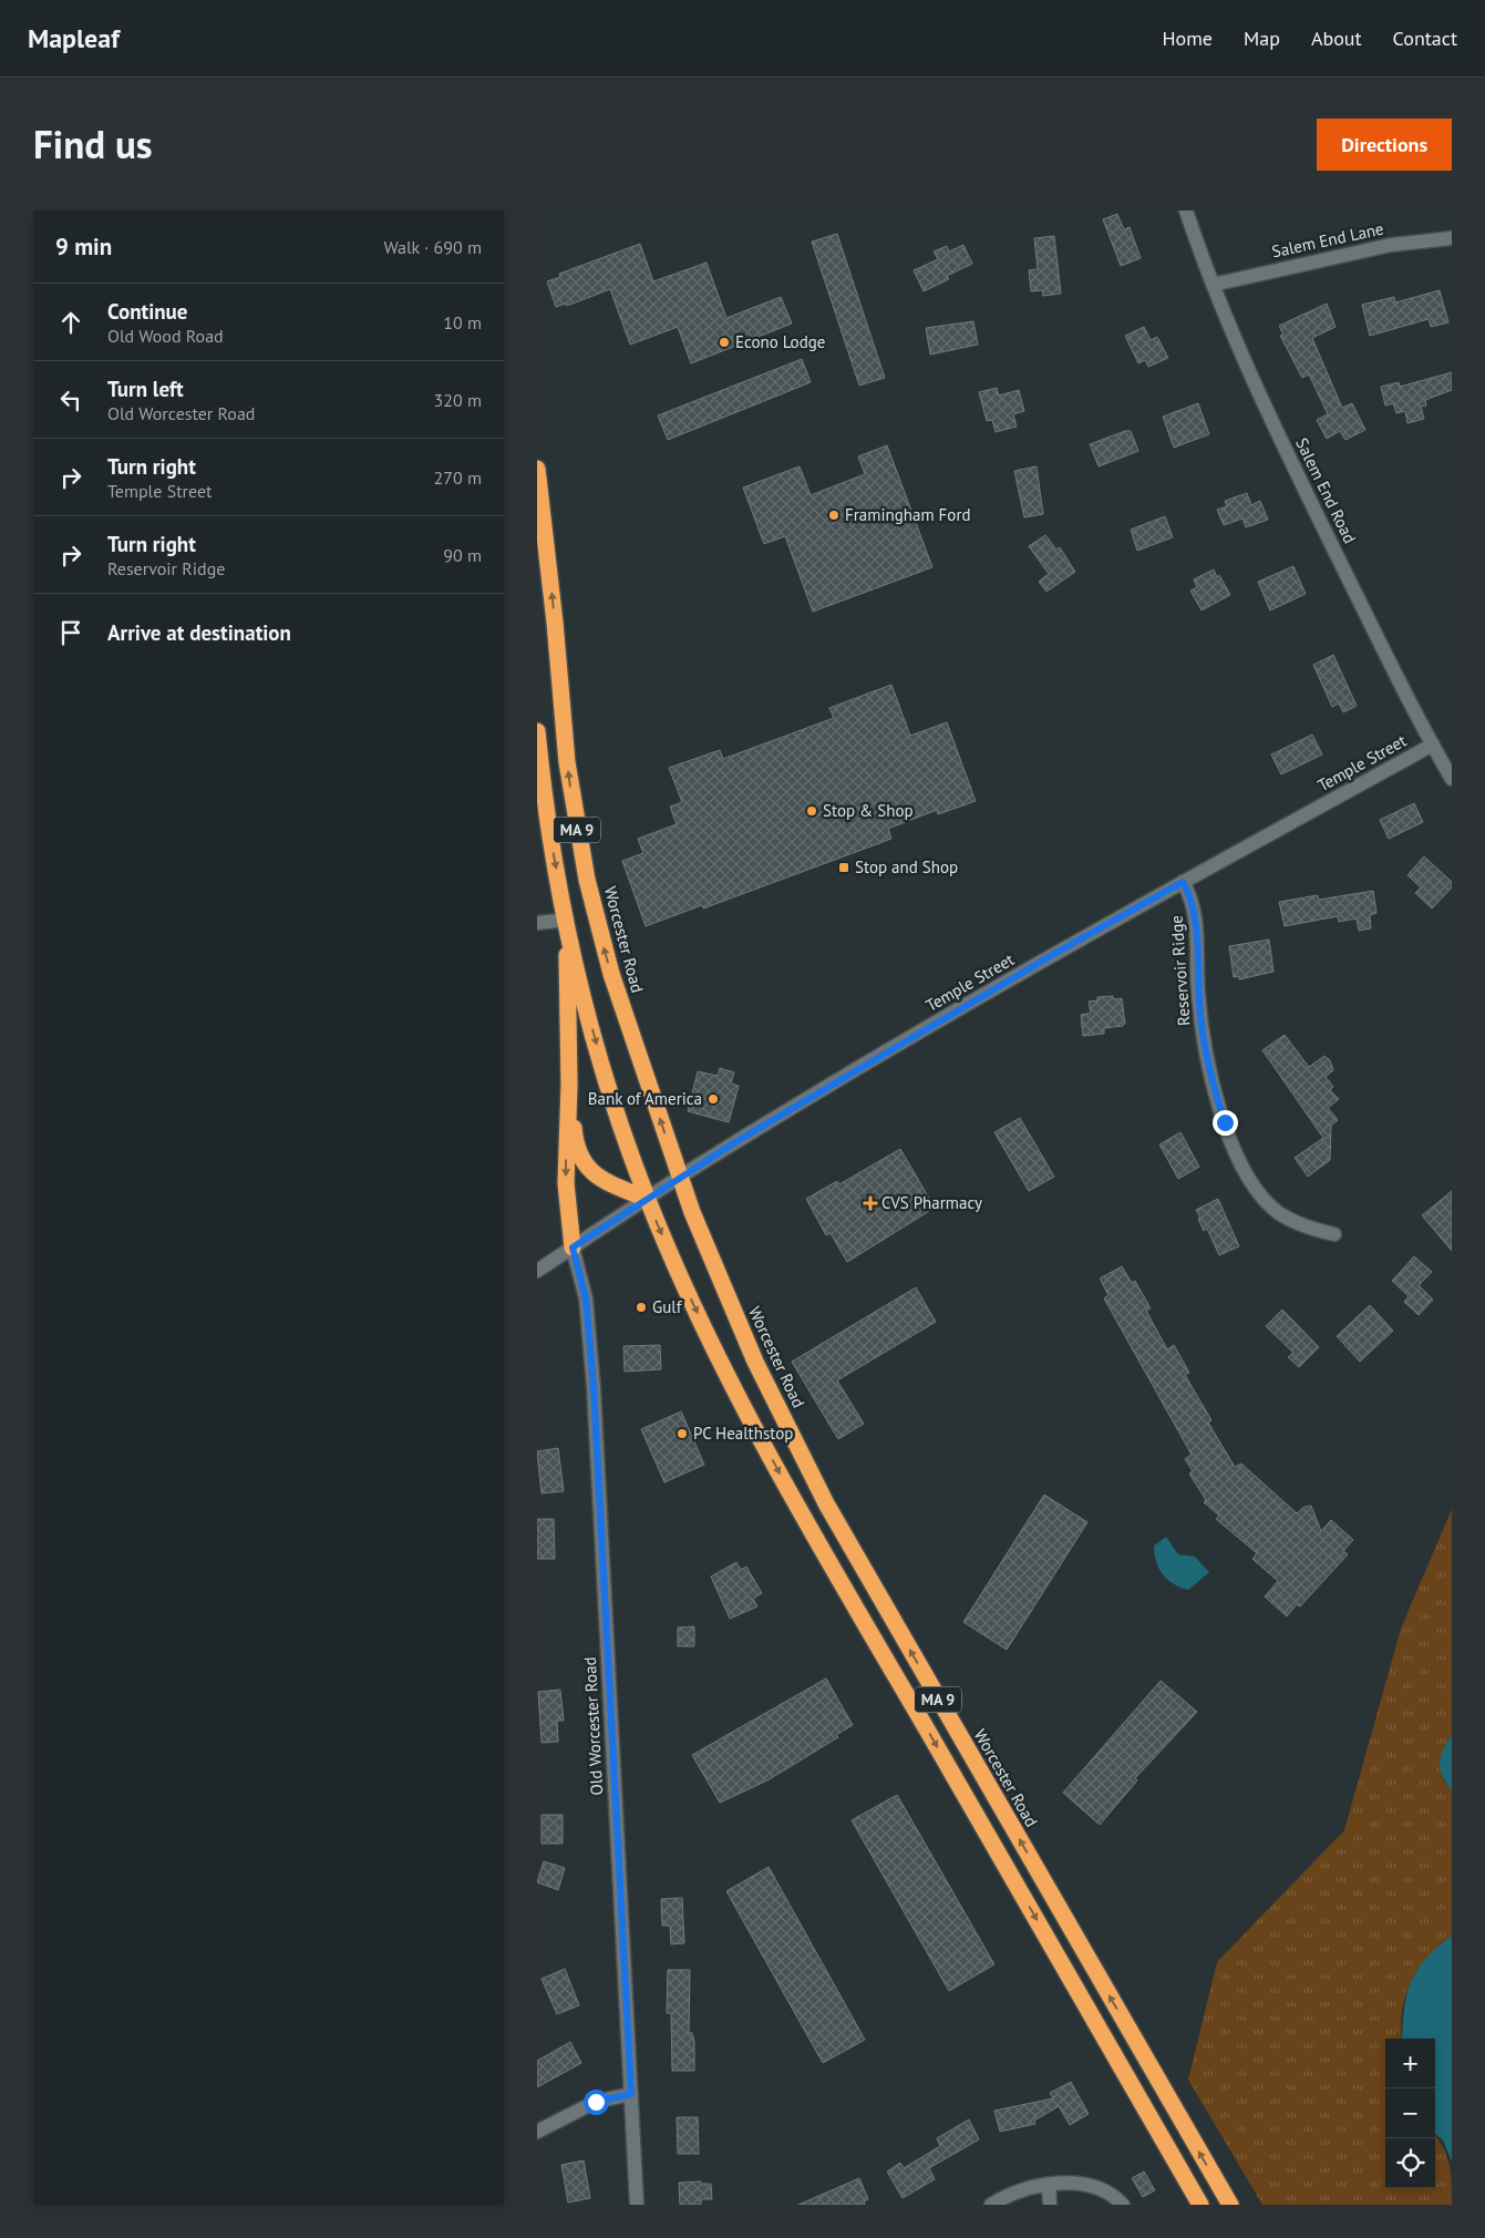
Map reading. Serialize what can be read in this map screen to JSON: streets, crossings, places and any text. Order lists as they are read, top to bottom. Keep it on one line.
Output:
{"streets":{"highway":["MA 9","Worcester Road"],"street":["Salem End Lane","Salem End Road","Temple Street","Reservoir Ridge","Old Worcester Road"]},"crossings":[["Salem End Lane","Salem End Road"],["Salem End Road","Temple Street"],["Temple Street","MA 9"],["Temple Street","Worcester Road"],["Temple Street","Reservoir Ridge"],["Temple Street","Old Worcester Road"]],"places":{"other":["Econo Lodge","Framingham Ford","Stop & Shop","Bank of America","Gulf","PC Healthstop"],"transit":["Stop and Shop"],"health":["CVS Pharmacy"]},"page":{"header":"Mapleaf","nav":["Home","Map","About","Contact"],"title":"Find us","buttons":"Directions","heading":["9 min","Walk · 690 m"],"list":[["Continue","Old Wood Road","10 m"],["Turn left","Old Worcester Road","320 m"],["Turn right","Temple Street","270 m"],["Turn right","Reservoir Ridge","90 m"],"Arrive at destination"],"map_buttons":["+","−"]}}
